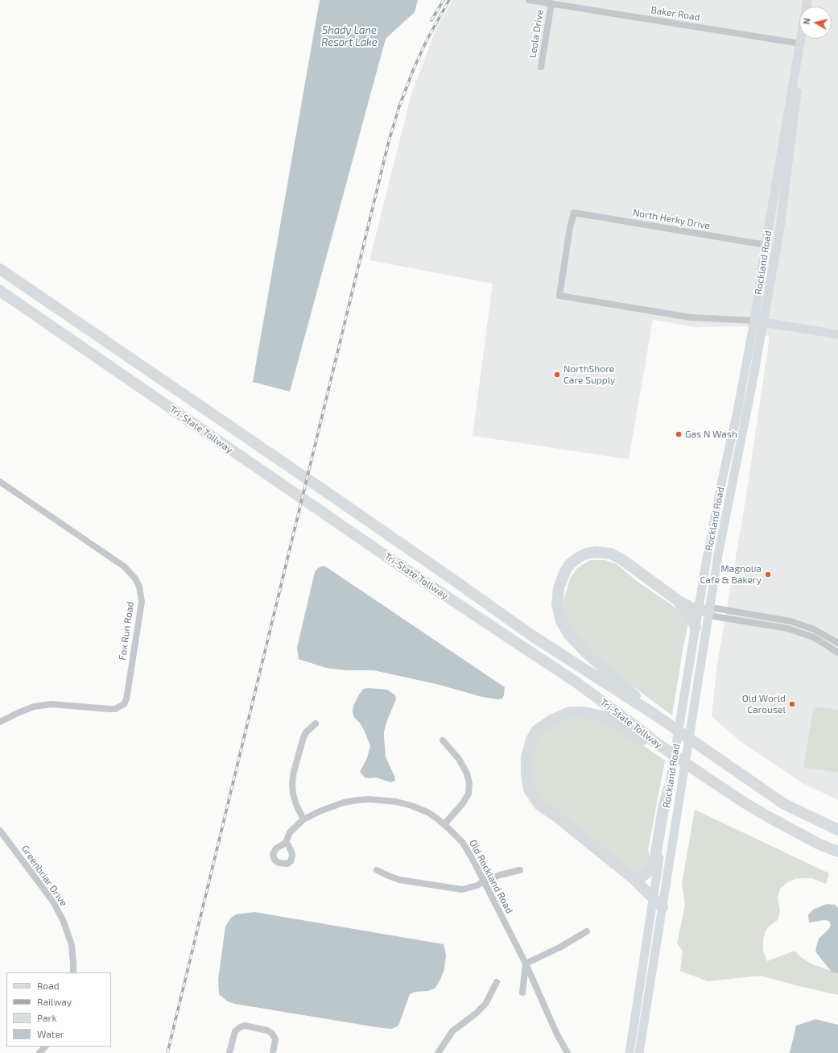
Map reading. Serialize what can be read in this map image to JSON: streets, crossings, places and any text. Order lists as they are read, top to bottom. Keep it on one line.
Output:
{"streets":{"highway":["Tri-State Tollway"],"main road":["Rockland Road"],"street":["Baker Road","Leola Drive","North Herky Drive","Fox Run Road","Greenbriar Drive","Old Rockland Road"]},"crossings":[["Baker Road","Leola Drive"],["Baker Road","Rockland Road"],["North Herky Drive","Rockland Road"]],"water":["Shady Lane Resort Lake"],"places":["NorthShore Care Supply","Gas N Wash","Magnolia Cafe & Bakery","Old World Carousel"],"legend":["Road","Railway","Park","Water"],"north":"left"}
